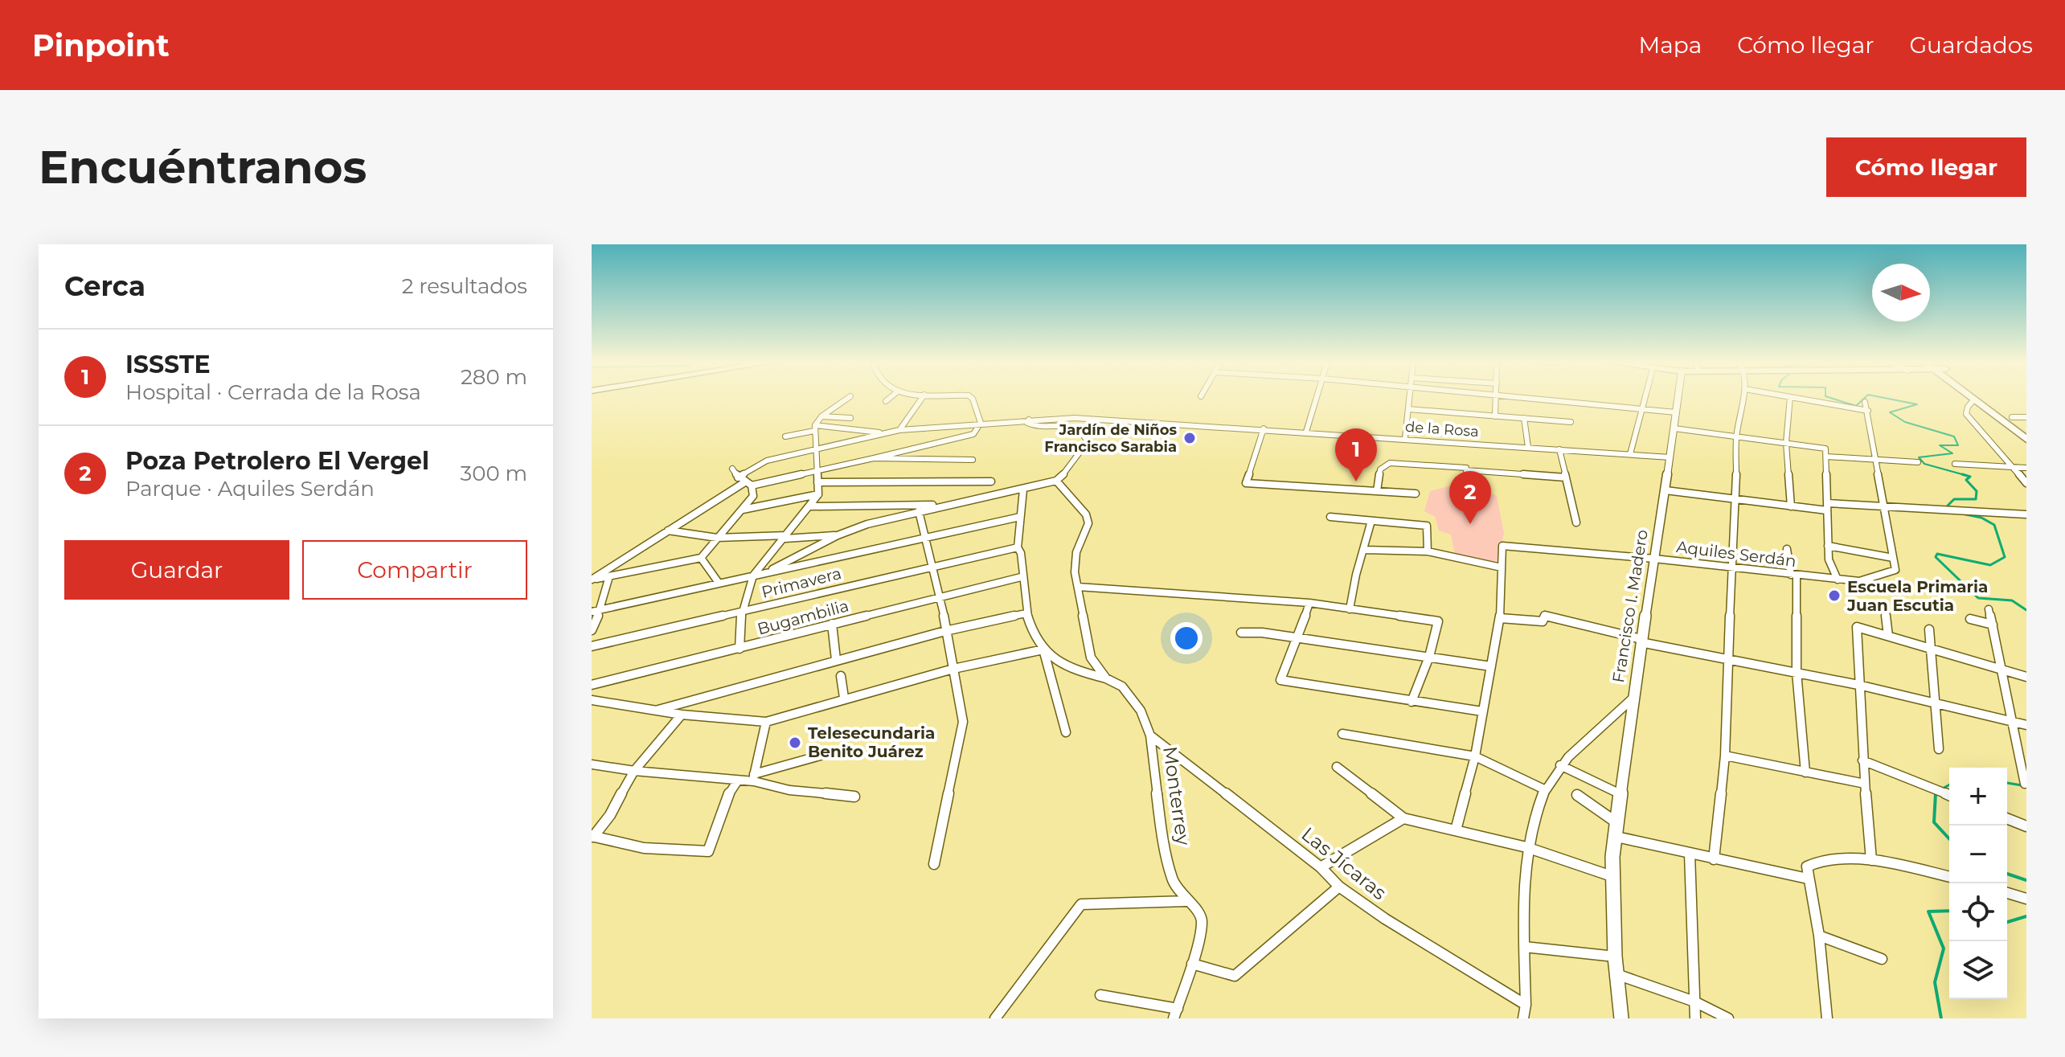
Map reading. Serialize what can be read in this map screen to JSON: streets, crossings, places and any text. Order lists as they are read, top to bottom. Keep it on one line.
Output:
{"streets":{"street":["de la Rosa","Aquiles Serdán","Primavera","Francisco I. Madero","Bugambilia","Monterrey","Las Jícaras"]},"crossings":[["de la Rosa","Francisco I. Madero"],["Aquiles Serdán","Francisco I. Madero"],["Monterrey","Las Jícaras"]],"places":["Jardín de Niños Francisco Sarabia","Escuela Primaria Juan Escutia","Telesecundaria Benito Juárez"],"north":"right","page":{"header":"Pinpoint","nav":["Mapa","Cómo llegar","Guardados"],"buttons":["Cómo llegar",["Guardar","Compartir"]],"title":"Encuéntranos","heading":["Cerca","2 resultados"],"list":[{"mark":"1","name":"ISSSTE","note":"Hospital · Cerrada de la Rosa","value":"280 m"},{"mark":"2","name":"Poza Petrolero El Vergel","note":"Parque · Aquiles Serdán","value":"300 m"}],"pins":["1","2"],"map_buttons":["+","−"]}}
